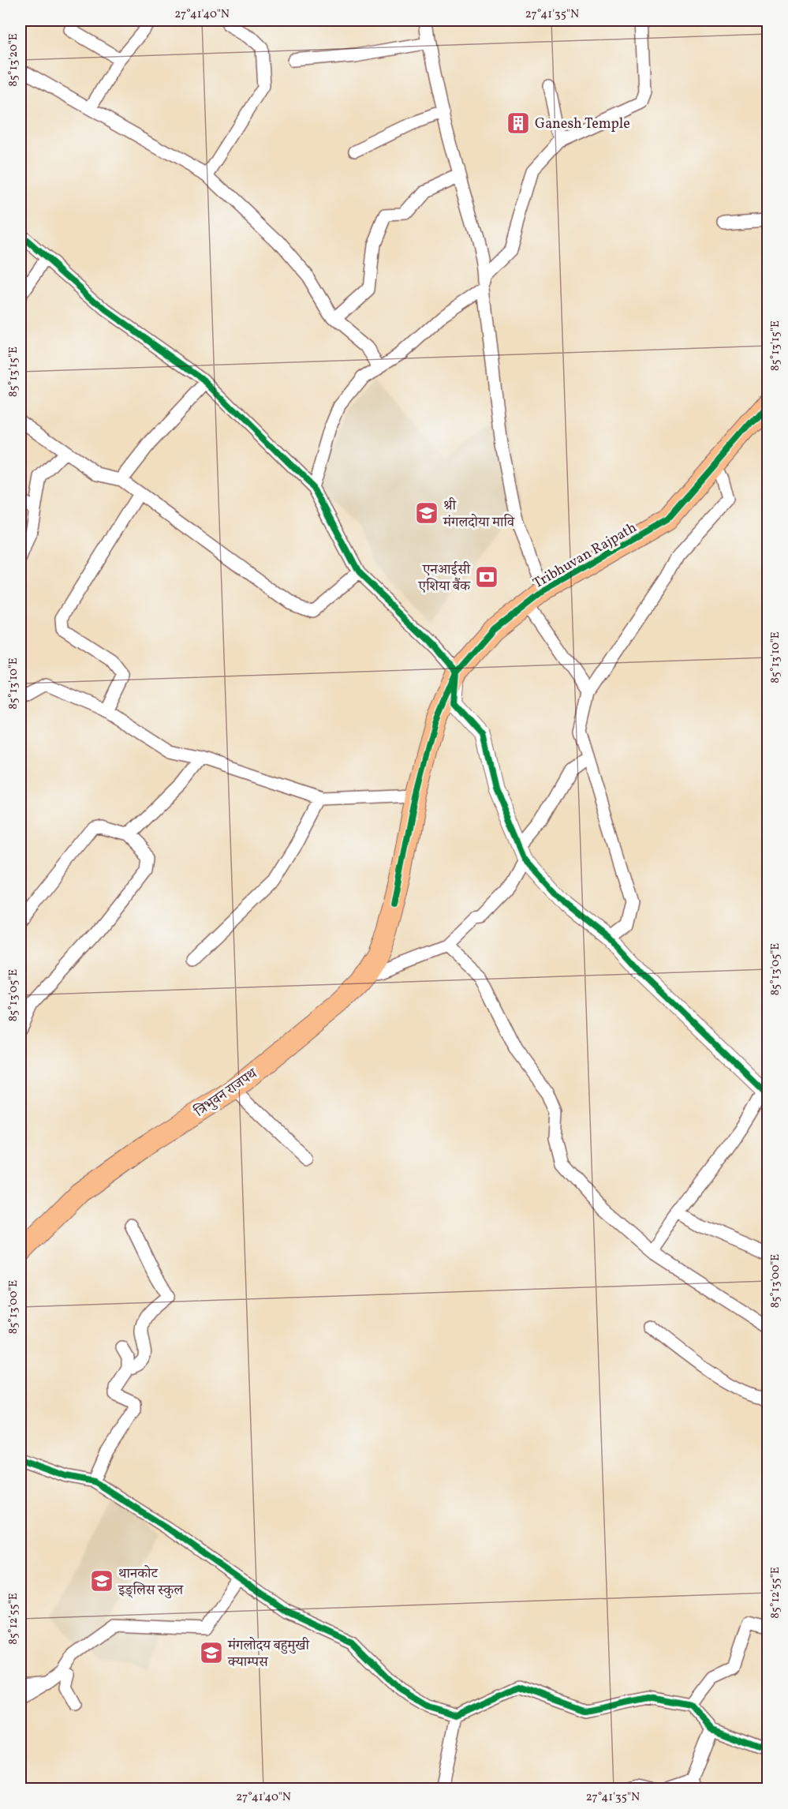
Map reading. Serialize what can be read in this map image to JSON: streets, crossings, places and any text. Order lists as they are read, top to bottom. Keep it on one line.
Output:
{"streets":{"highway":["Tribhuvan Rajpath","त्रिभुवन राजपथ"]},"crossings":[["Tribhuvan Rajpath","त्रिभुवन राजपथ"]],"places":{"building":["Ganesh Temple"],"school or university":["श्री मंगलदोया मावि","थानकोट इङ्लिस स्कुल","मंगलोदय बहुमुखी क्याम्पस"],"bank":["एनआईसी एशिया बैंक"]},"coordinates":["27°41'40\"N","27°41'35\"N","85°13'20\"E","85°13'15\"E","85°13'10\"E","85°13'05\"E","85°13'00\"E","85°12'55\"E"]}
